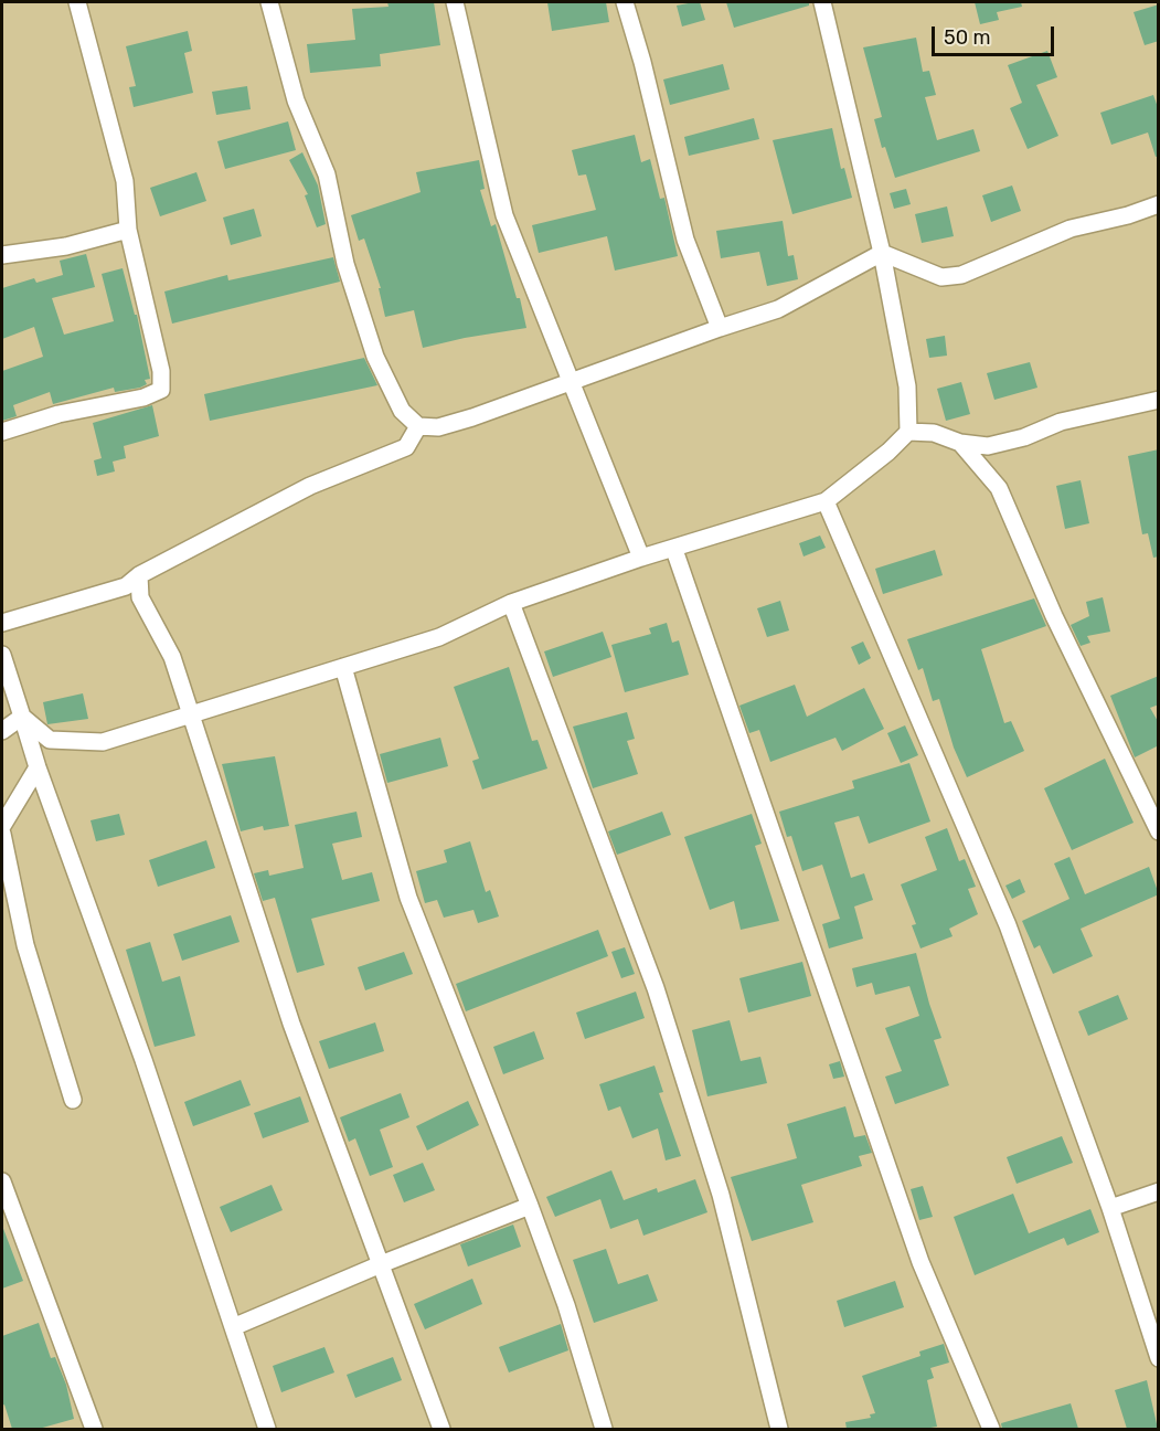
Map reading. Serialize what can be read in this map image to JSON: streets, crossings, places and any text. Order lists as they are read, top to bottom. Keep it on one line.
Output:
{"scale_bar":"50 m"}
